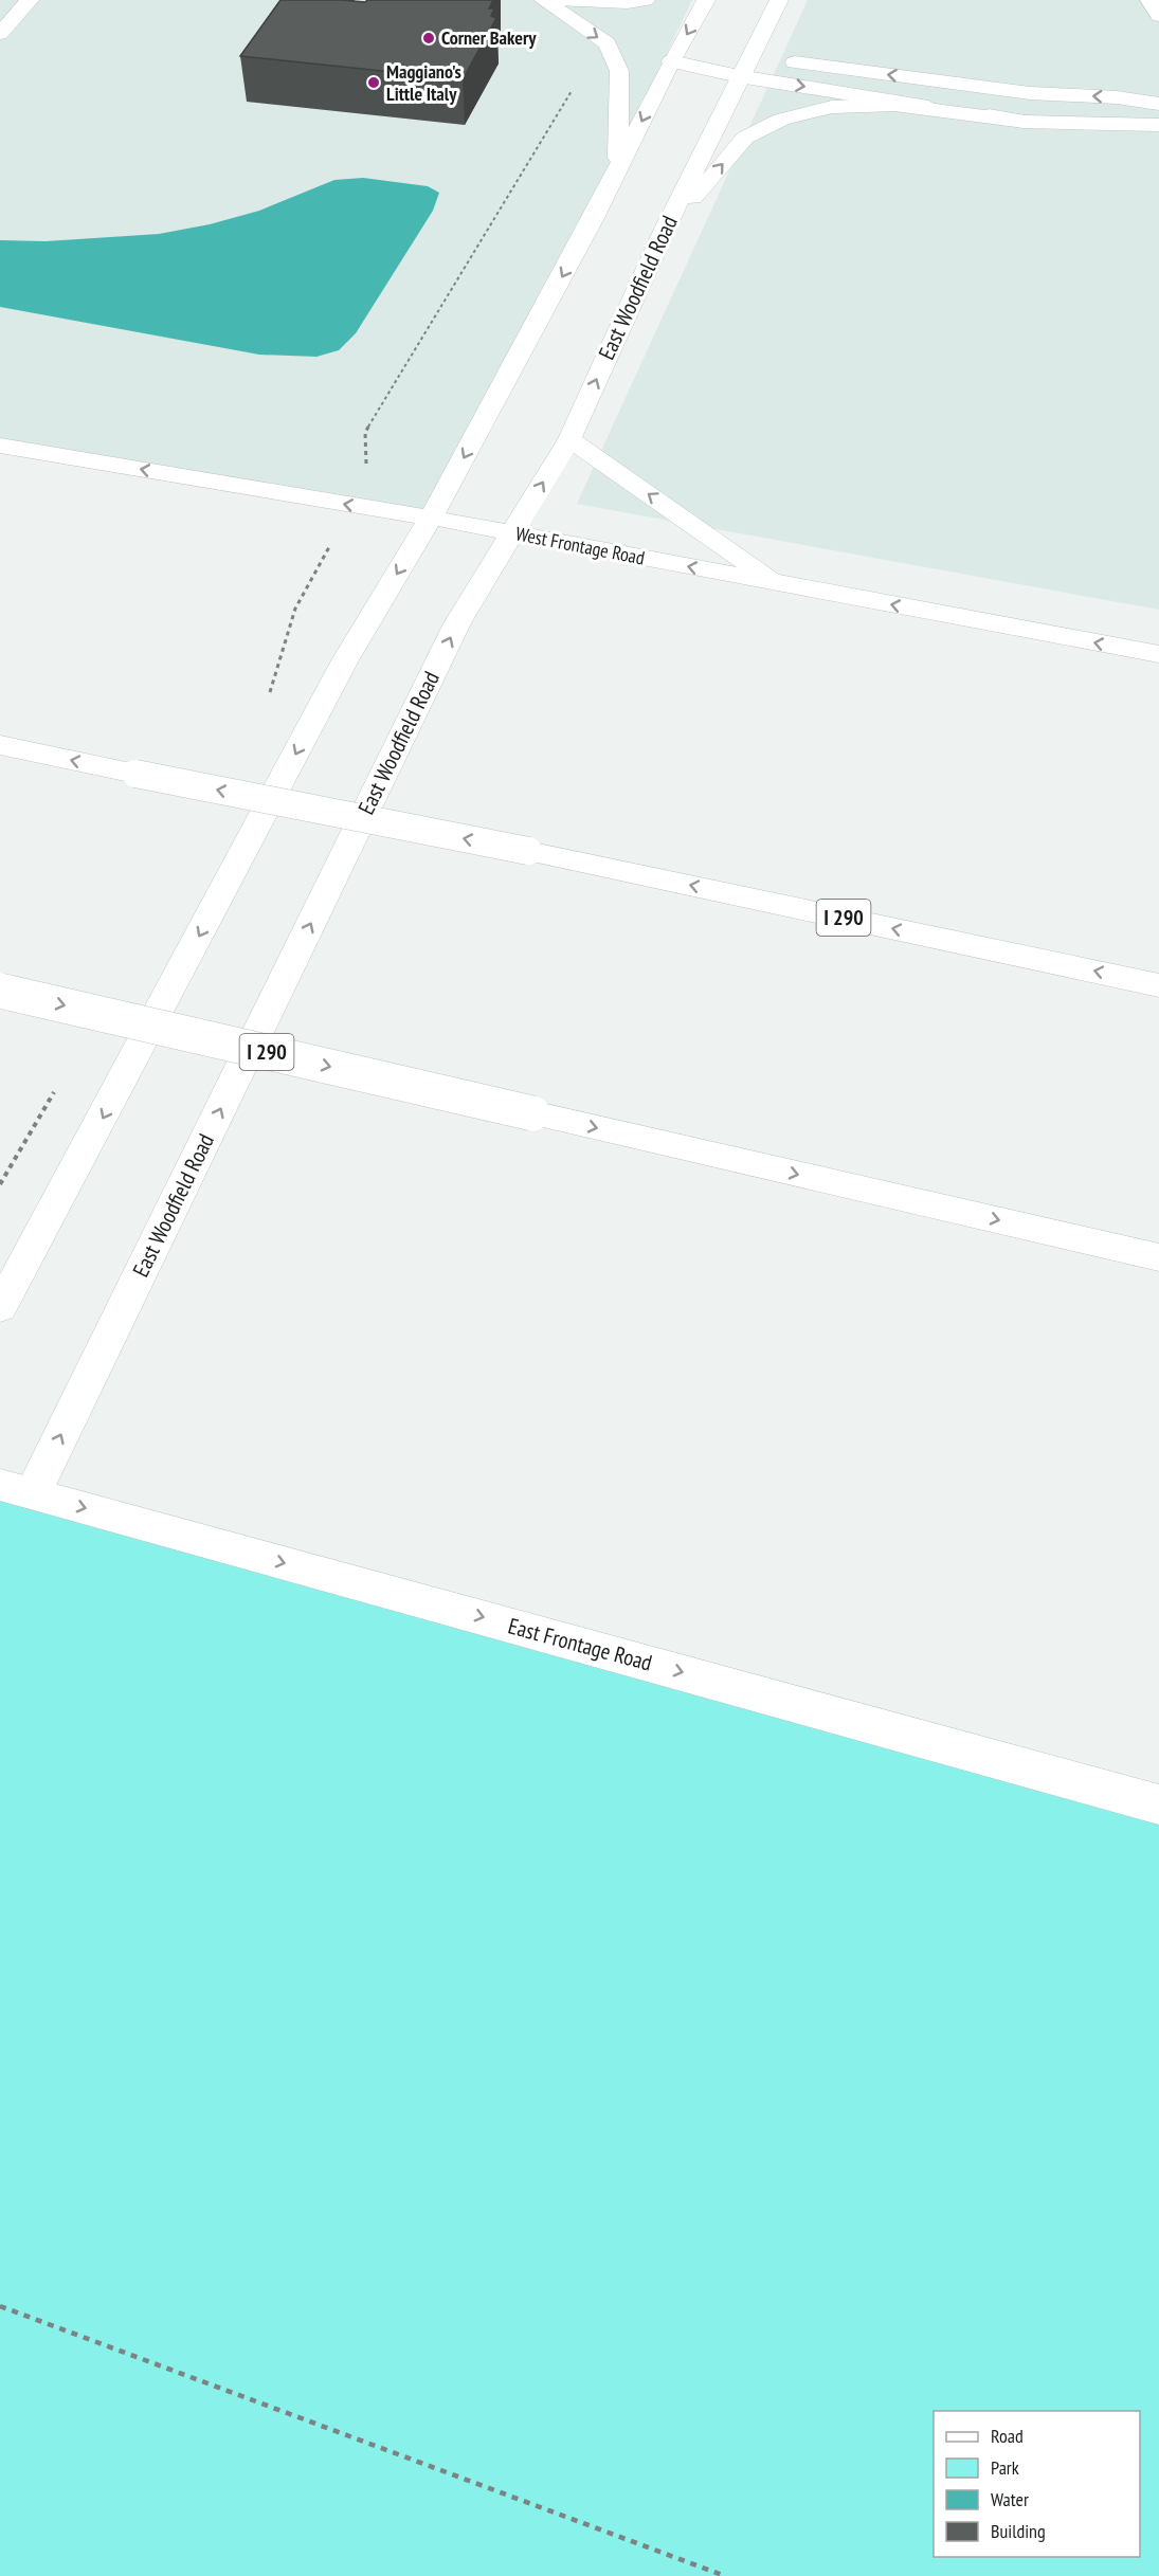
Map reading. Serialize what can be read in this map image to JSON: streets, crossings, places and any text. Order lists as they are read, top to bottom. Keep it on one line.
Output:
{"streets":{"main road":["East Woodfield Road","West Frontage Road","I 290","East Frontage Road"]},"crossings":[["East Woodfield Road","West Frontage Road"],["East Woodfield Road","East Frontage Road"]],"one_way":["East Frontage Road"],"places":["Corner Bakery","Maggiano's Little Italy"],"legend":["Road","Park","Water","Building"]}
